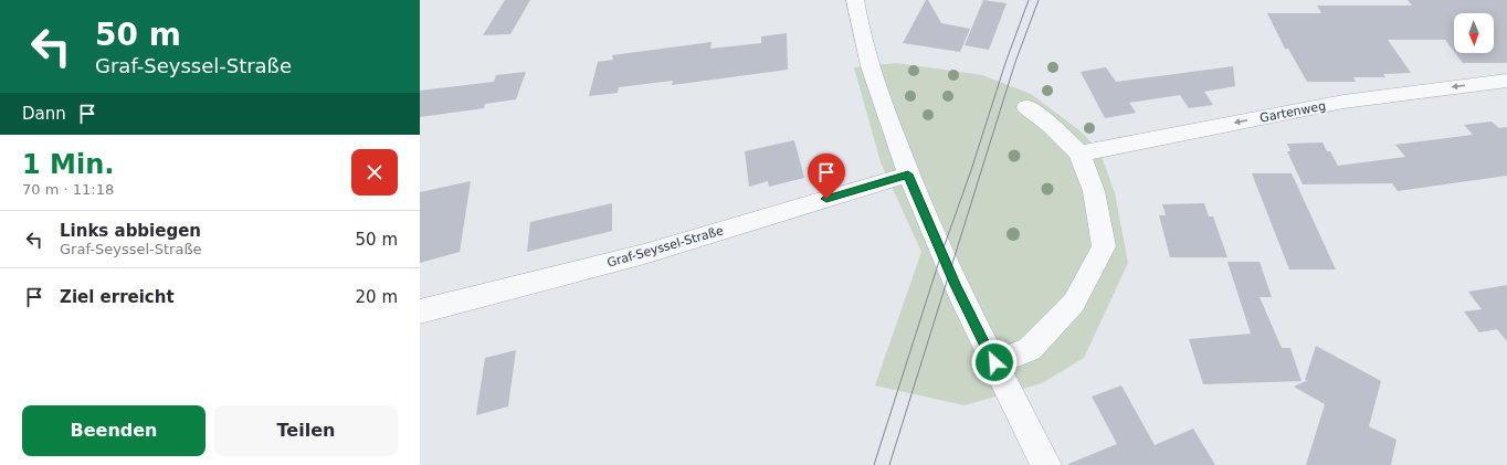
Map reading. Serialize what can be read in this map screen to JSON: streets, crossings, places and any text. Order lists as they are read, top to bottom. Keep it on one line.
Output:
{"streets":{"street":["Gartenweg","Graf-Seyssel-Straße"]},"one_way":["Gartenweg"],"north":"bottom","page":{"turn":["50 m","Graf-Seyssel-Straße"],"then":"Dann","heading":["1 Min.","70 m · 11:18"],"list":[{"name":"Links abbiegen","note":"Graf-Seyssel-Straße","value":"50 m"},{"name":"Ziel erreicht","value":"20 m"}],"buttons":["Beenden","Teilen"]}}
